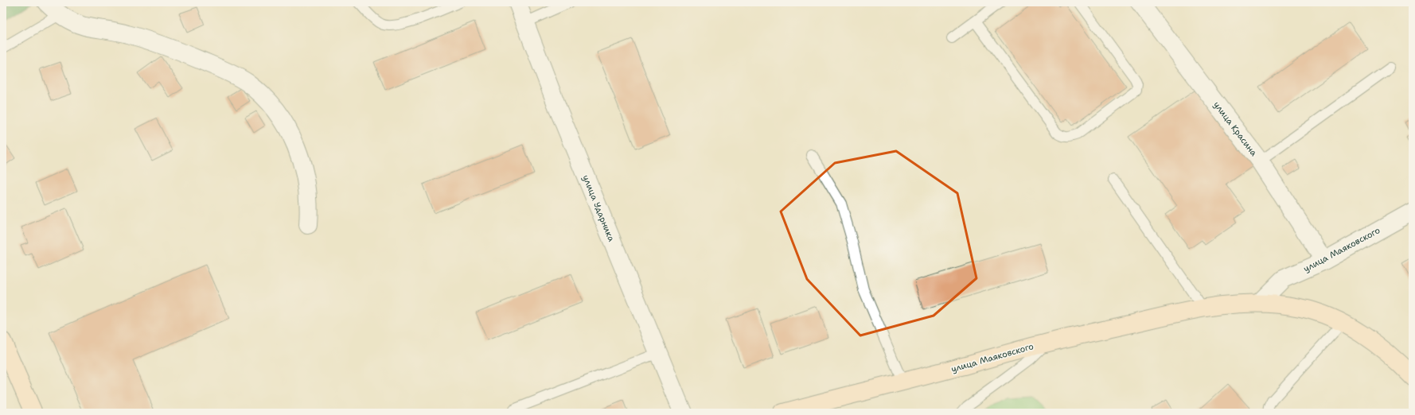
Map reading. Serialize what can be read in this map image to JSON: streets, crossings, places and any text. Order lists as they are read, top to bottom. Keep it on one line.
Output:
{"streets":{"street":["улица Красина","улица Ударника","улица Маяковского"]},"crossings":[["улица Красина","улица Маяковского"]]}
